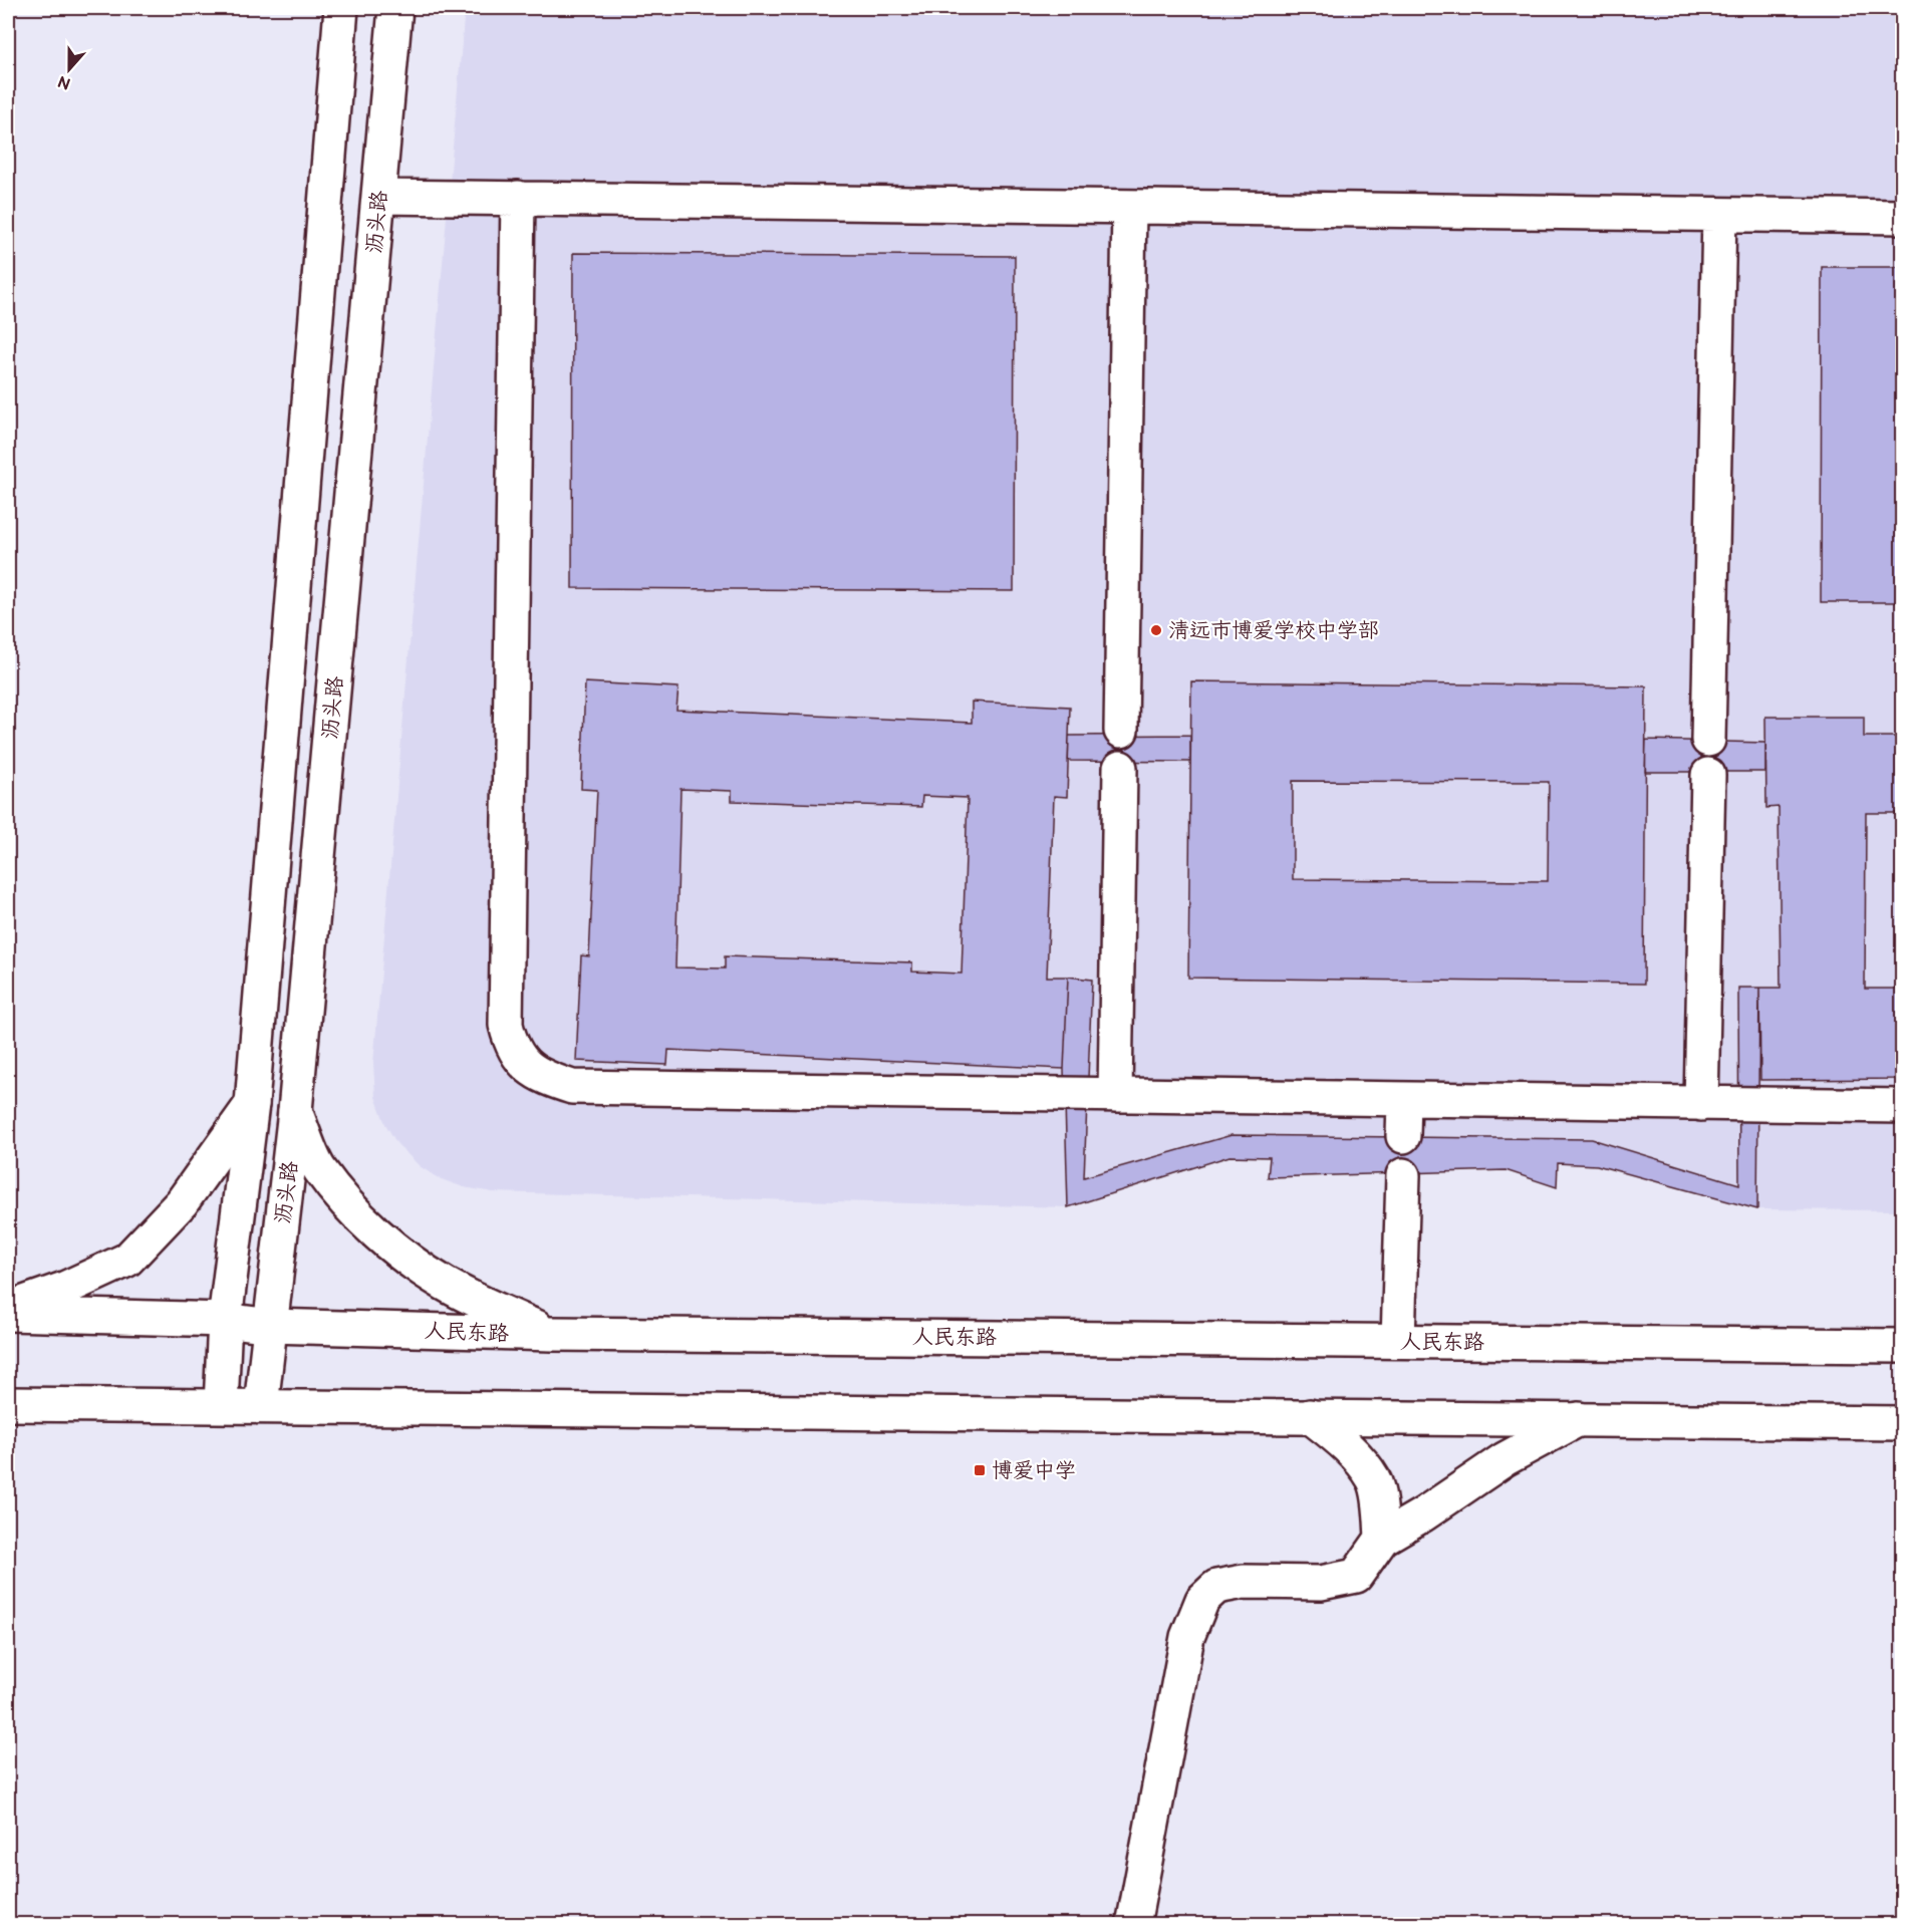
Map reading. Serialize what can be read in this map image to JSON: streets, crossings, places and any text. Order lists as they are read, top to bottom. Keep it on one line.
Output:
{"streets":{"street":["沥头路","人民东路"]},"crossings":[["沥头路","人民东路"]],"places":{"other":["清远市博爱学校中学部"],"transit":["博爱中学"]},"north":"bottom"}
